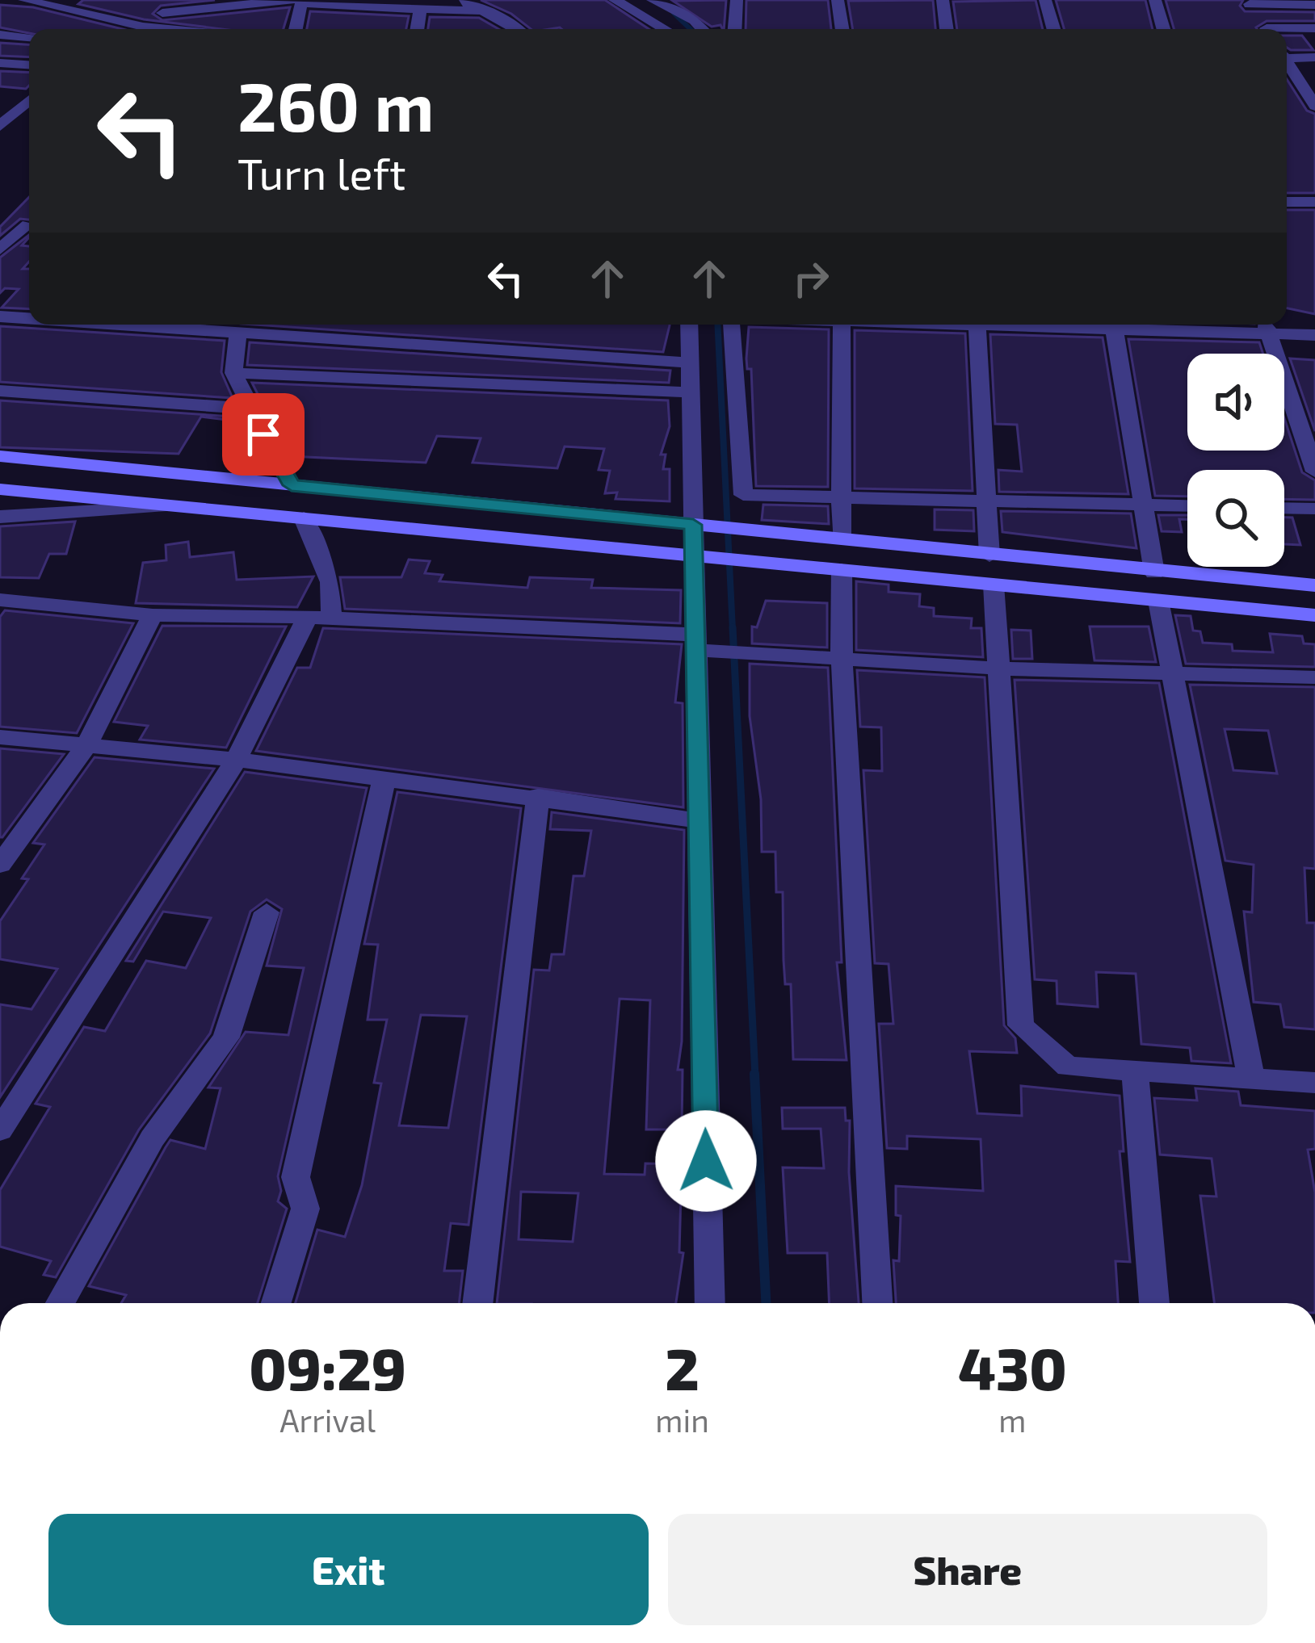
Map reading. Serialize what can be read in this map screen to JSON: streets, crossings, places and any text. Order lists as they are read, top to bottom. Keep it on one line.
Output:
{"page":{"turn":["260 m","Turn left"],"eta":["09:29","Arrival","2","min","430","m"],"buttons":["Exit","Share"]}}
